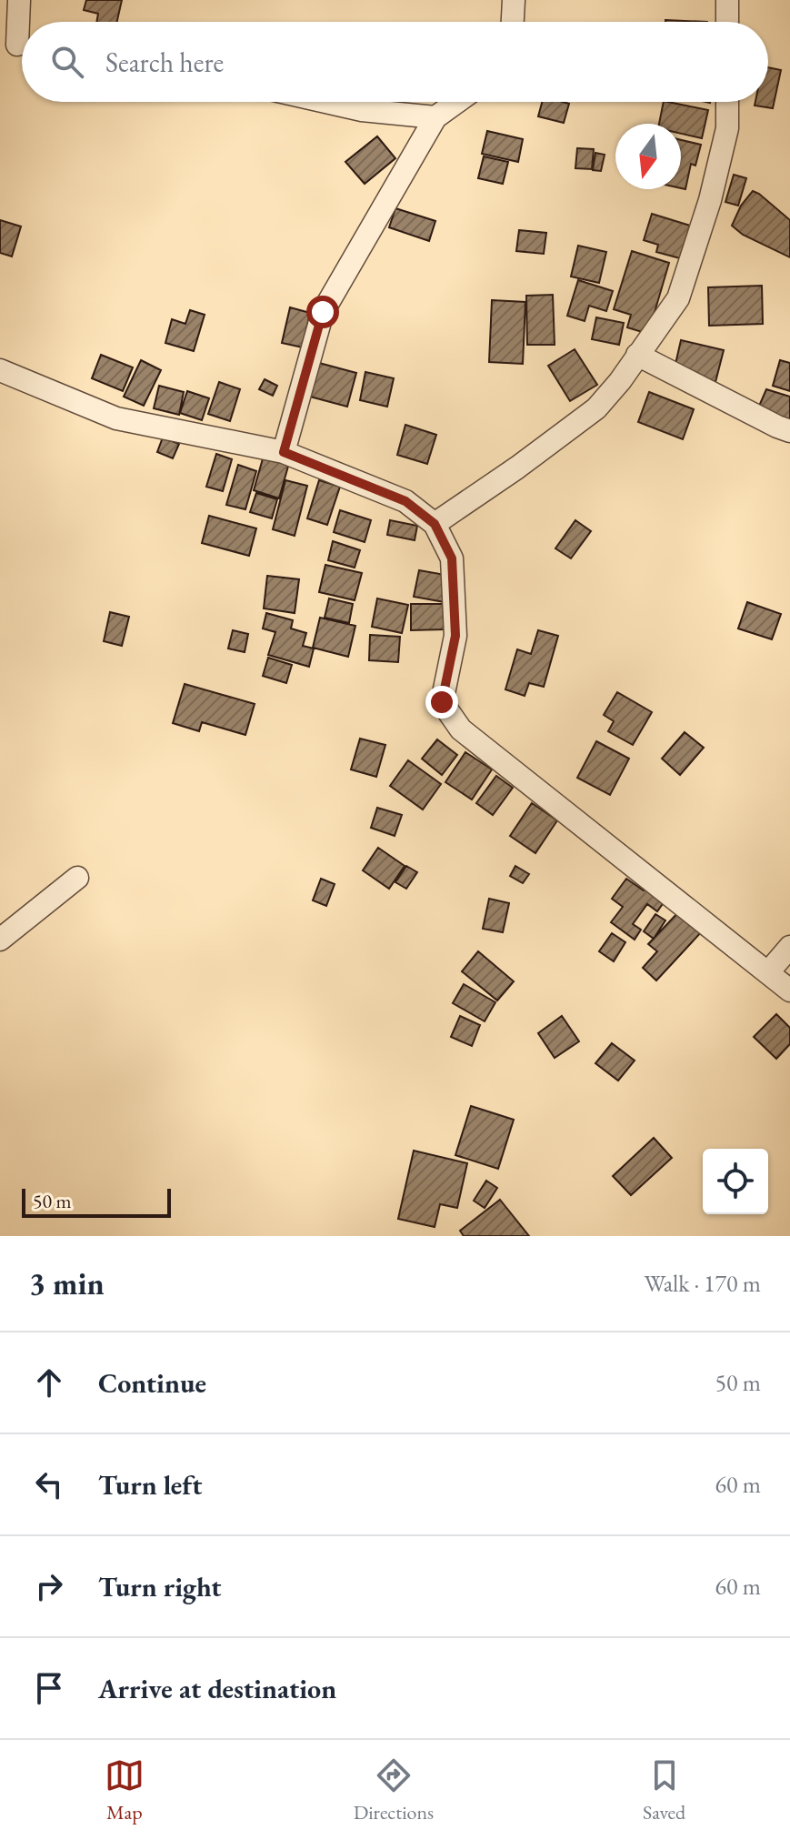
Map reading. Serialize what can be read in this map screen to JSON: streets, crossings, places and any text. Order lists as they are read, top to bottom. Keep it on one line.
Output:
{"scale_bar":"50 m","north":"bottom","page":{"search":"Search here","scale":"50 m","heading":["3 min","Walk · 170 m"],"list":[["Continue","50 m"],["Turn left","60 m"],["Turn right","60 m"],"Arrive at destination"],"nav":["Map","Directions","Saved"]}}
